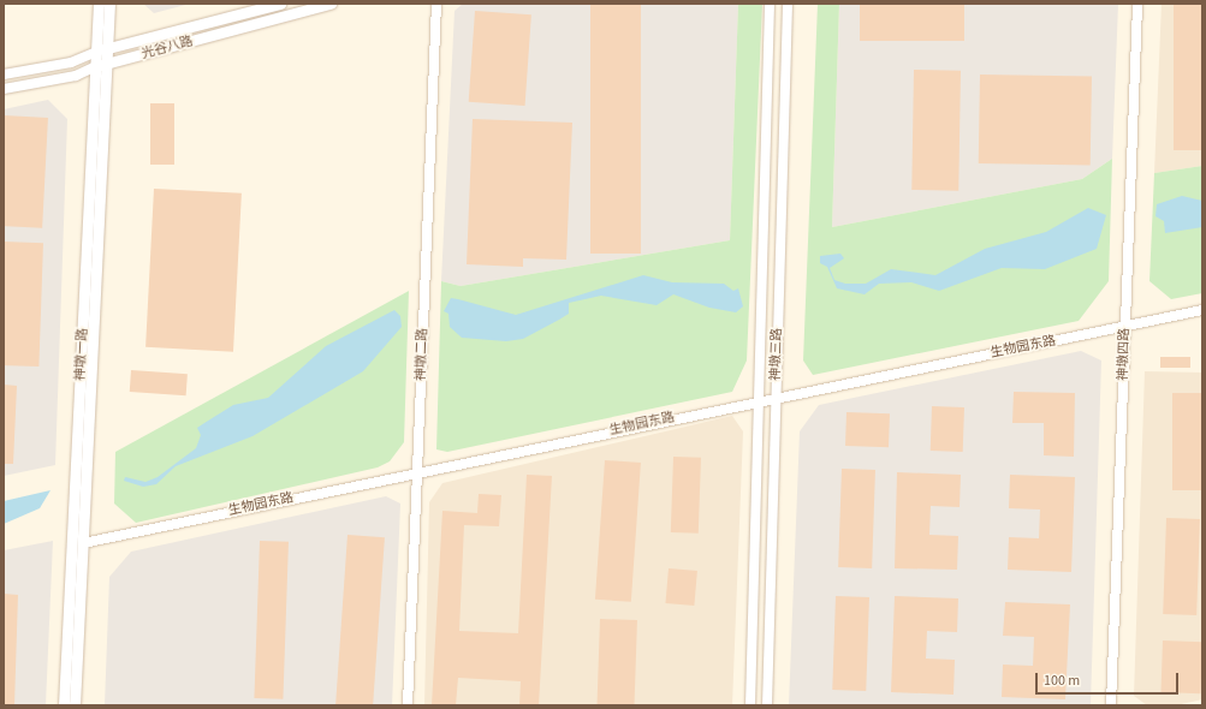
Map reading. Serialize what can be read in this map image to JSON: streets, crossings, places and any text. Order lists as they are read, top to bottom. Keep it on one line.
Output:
{"streets":{"main road":["光谷八路","神墩一路"],"street":["生物园东路","神墩二路","神墩三路","神墩四路"]},"crossings":[["光谷八路","神墩一路"],["生物园东路","神墩一路"],["生物园东路","神墩二路"],["生物园东路","神墩三路"],["生物园东路","神墩四路"]],"scale_bar":"100 m"}
